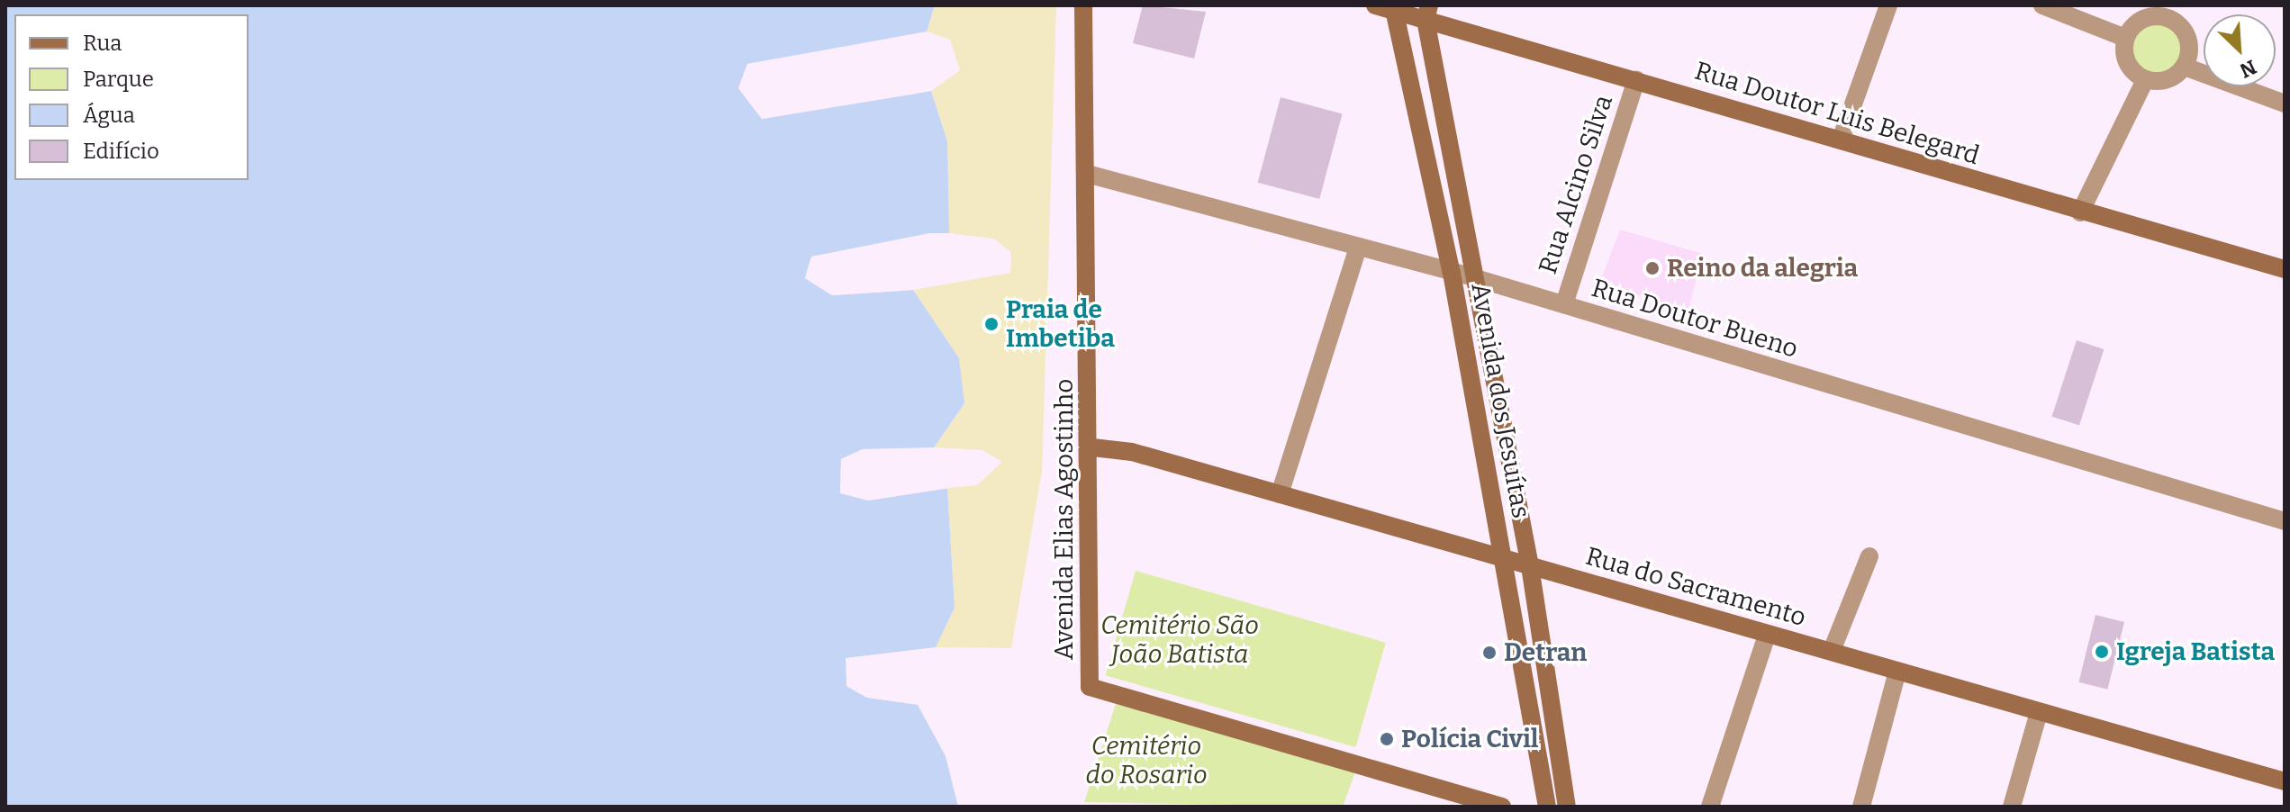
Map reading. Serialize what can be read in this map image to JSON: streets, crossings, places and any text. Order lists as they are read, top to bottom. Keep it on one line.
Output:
{"streets":{"street":["Rua Doutor Luis Belegard","Rua Alcino Silva","Rua Doutor Bueno","Avenida dos Jesuítas","Avenida Elias Agostinho","Rua do Sacramento"]},"crossings":[["Rua Doutor Luis Belegard","Rua Alcino Silva"],["Rua Doutor Luis Belegard","Avenida dos Jesuítas"],["Rua Alcino Silva","Rua Doutor Bueno"],["Rua Doutor Bueno","Avenida dos Jesuítas"],["Rua Doutor Bueno","Avenida Elias Agostinho"],["Avenida dos Jesuítas","Rua do Sacramento"],["Avenida Elias Agostinho","Rua do Sacramento"]],"parks":["Cemitério São João Batista","Cemitério do Rosario"],"places":["Reino da alegria","Praia de Imbetiba","Igreja Batista","Detran","Polícia Civil"],"legend":["Rua","Parque","Água","Edifício"],"north":"bottom right"}
